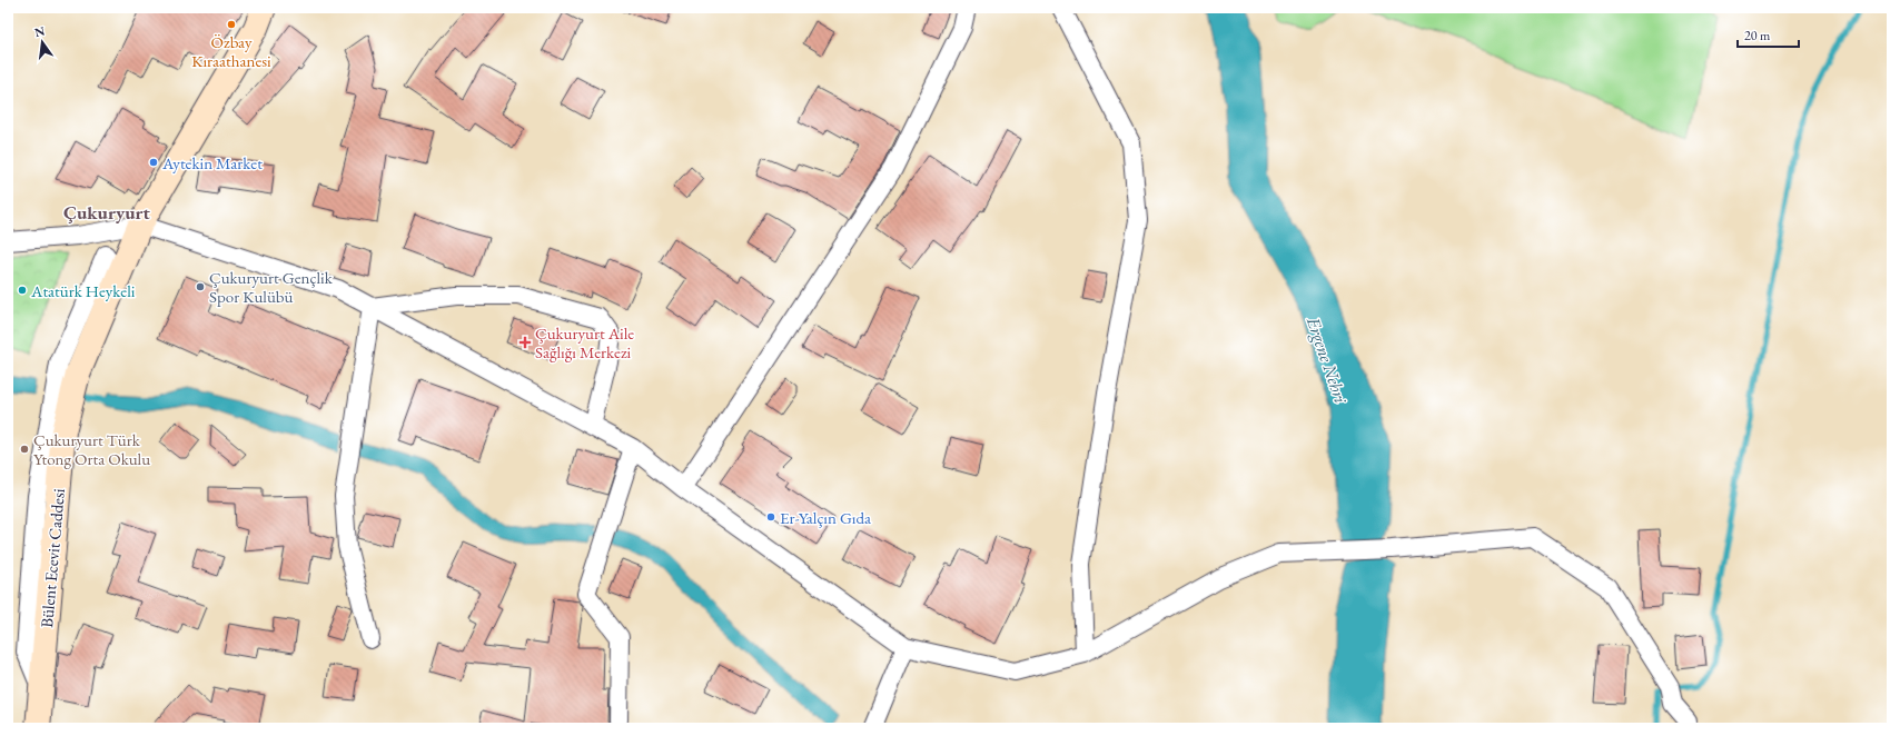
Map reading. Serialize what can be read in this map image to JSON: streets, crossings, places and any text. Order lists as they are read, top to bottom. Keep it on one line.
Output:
{"streets":{"main road":["Bülent Ecevit Caddesi"]},"districts":["Çukuryurt"],"water":["Ergene Nehri"],"places":{"other":["Özbay Kıraathanesi","Aytekin Market","Çukuryurt Gençlik Spor Kulübü","Atatürk Heykeli","Çukuryurt Türk Ytong Orta Okulu","Er-Yalçın Gıda"],"health":["Çukuryurt Aile Sağlığı Merkezi"]},"scale_bar":"20 m","north":"top"}
